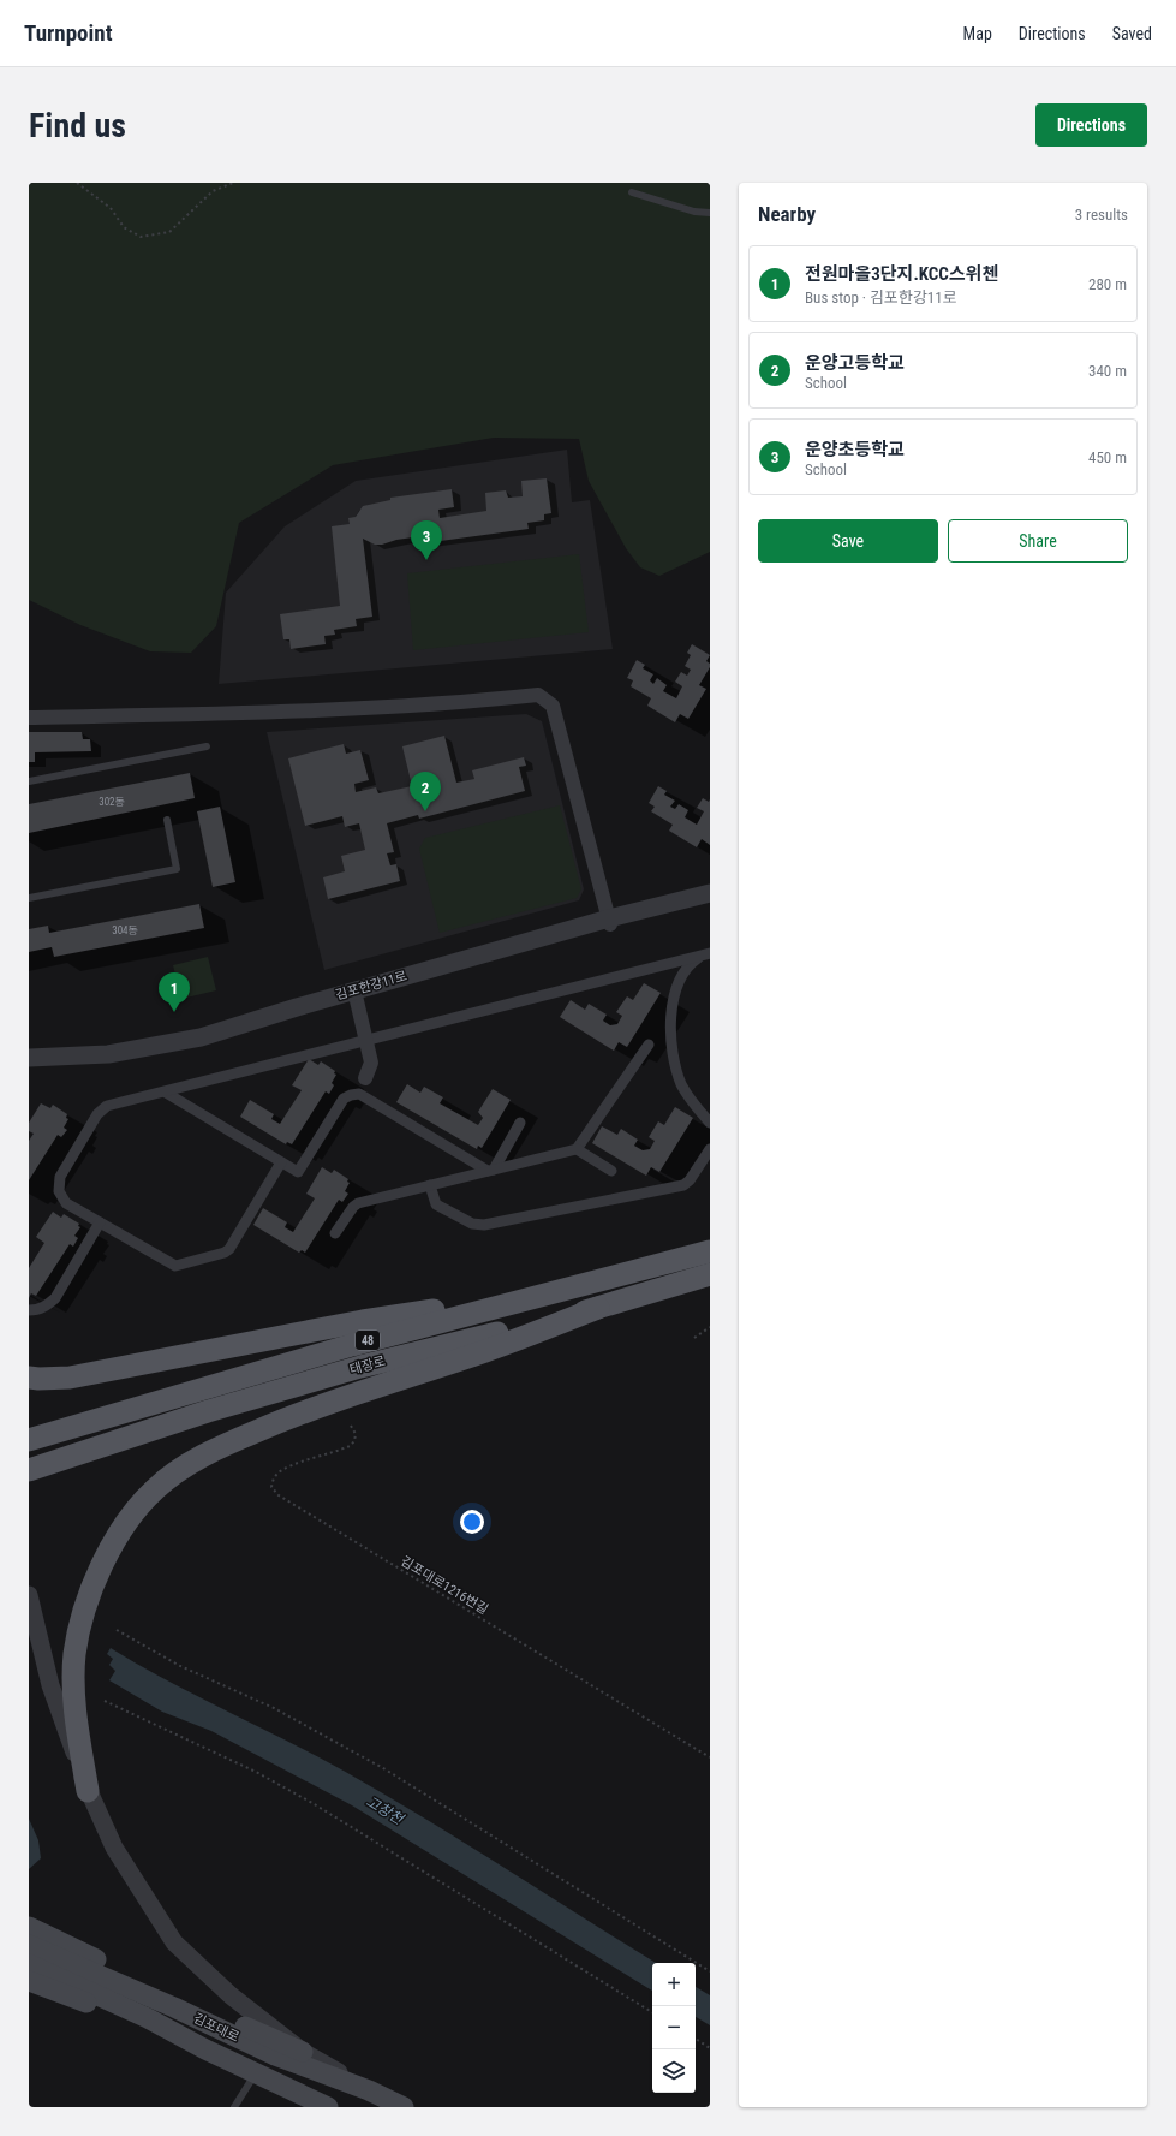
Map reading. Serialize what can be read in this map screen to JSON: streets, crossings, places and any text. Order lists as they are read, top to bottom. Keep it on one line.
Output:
{"streets":{"main road":["48","태장로","김포대로"],"street":["김포한강11로"],"path":["김포대로1216번길"]},"water":["고창천"],"house_numbers":["302동","304동"],"page":{"header":"Turnpoint","nav":["Map","Directions","Saved"],"buttons":["Directions",["Save","Share"]],"title":"Find us","heading":["Nearby","3 results"],"list":[{"mark":"1","name":"전원마을3단지.KCC스위첸","note":"Bus stop · 김포한강11로","value":"280 m"},{"mark":"2","name":"운양고등학교","note":"School","value":"340 m"},{"mark":"3","name":"운양초등학교","note":"School","value":"450 m"}],"pins":["3","2","1"],"map_buttons":["+","−"]}}
